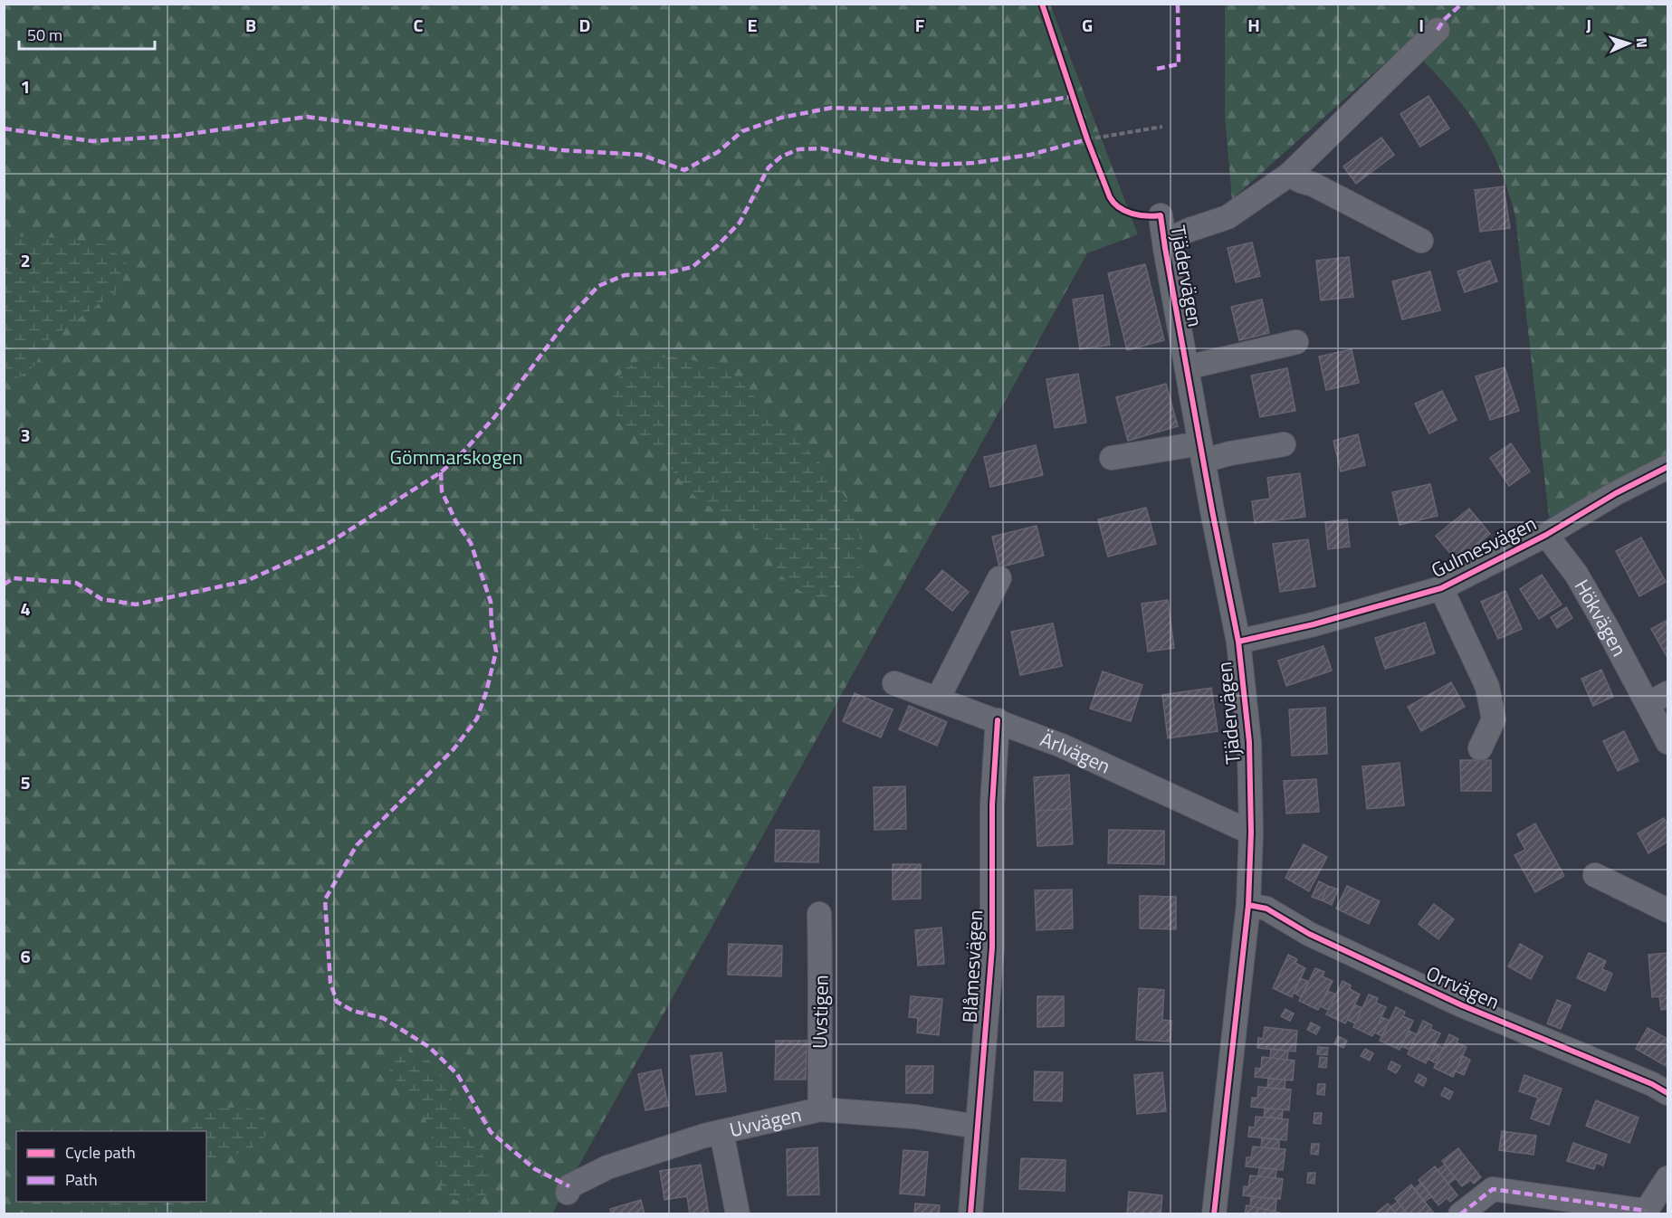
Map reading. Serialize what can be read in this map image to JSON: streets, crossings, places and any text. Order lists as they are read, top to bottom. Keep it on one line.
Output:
{"streets":{"street":["Tjädervägen","Gulmesvägen","Hökvägen","Ärlvägen","Blåmesvägen","Orrvägen","Uvstigen","Uvvägen"]},"crossings":[["Tjädervägen","Gulmesvägen"],["Tjädervägen","Ärlvägen"],["Tjädervägen","Orrvägen"],["Gulmesvägen","Hökvägen"],["Ärlvägen","Blåmesvägen"],["Blåmesvägen","Uvvägen"],["Uvstigen","Uvvägen"]],"parks":["Gömmarskogen"],"legend":["Cycle path","Path"],"scale_bar":"50 m","north":"right","grid":{"columns":["B","C","D","E","F","G","H","I","J"],"rows":["1","2","3","4","5","6"]}}
